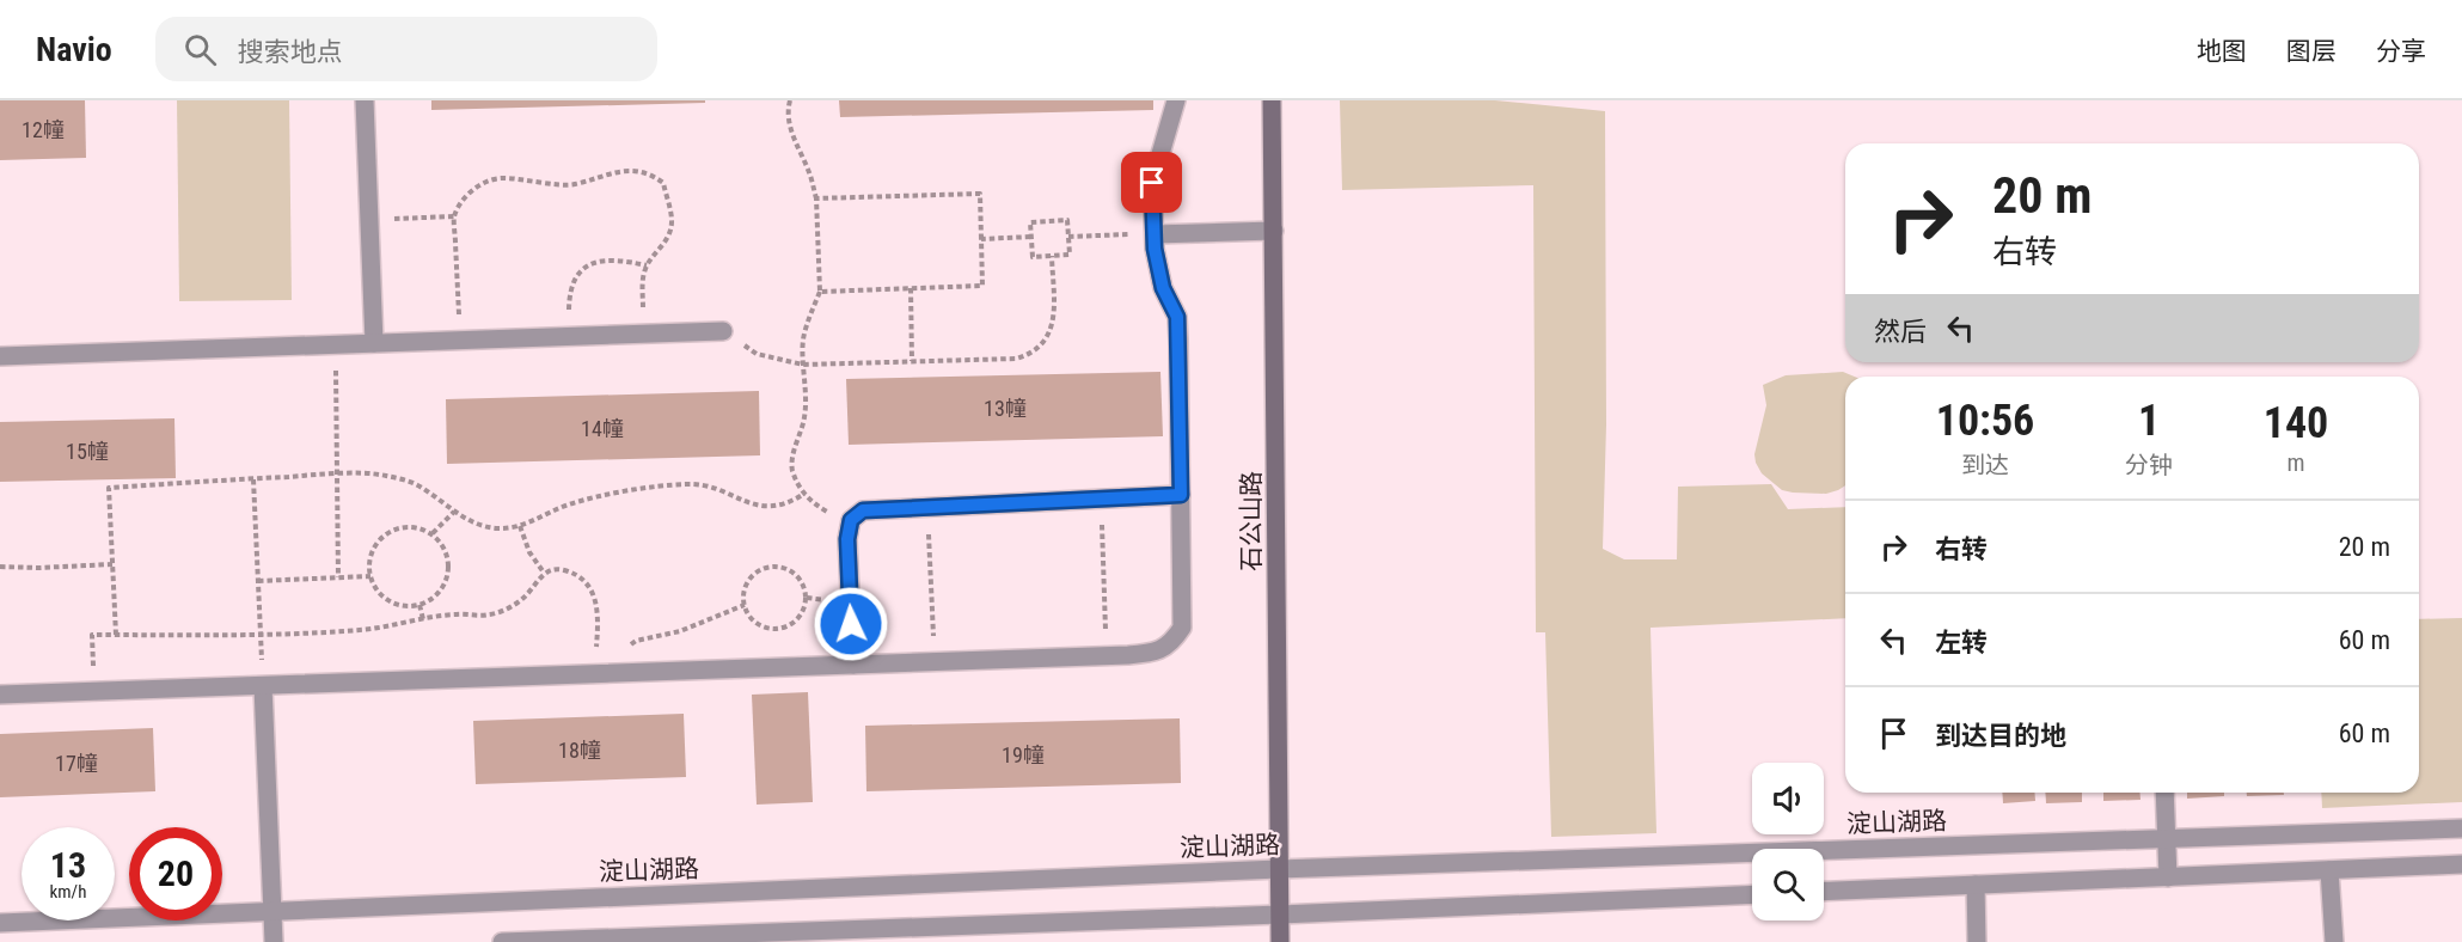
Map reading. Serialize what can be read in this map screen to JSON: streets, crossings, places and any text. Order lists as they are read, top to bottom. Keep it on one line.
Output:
{"streets":{"street":["石公山路","淀山湖路"]},"crossings":[["石公山路","淀山湖路"]],"house_numbers":["12幢","13幢","14幢","15幢","18幢","19幢","17幢"],"page":{"header":"Navio","search":"搜索地点","nav":["地图","图层","分享"],"turn":["20 m","右转"],"then":"然后","eta":["10:56","到达","1","分钟","140","m"],"list":[{"name":"右转","value":"20 m"},{"name":"左转","value":"60 m"},{"name":"到达目的地","value":"60 m"}],"speed":"13 km/h","limit":"20"}}
